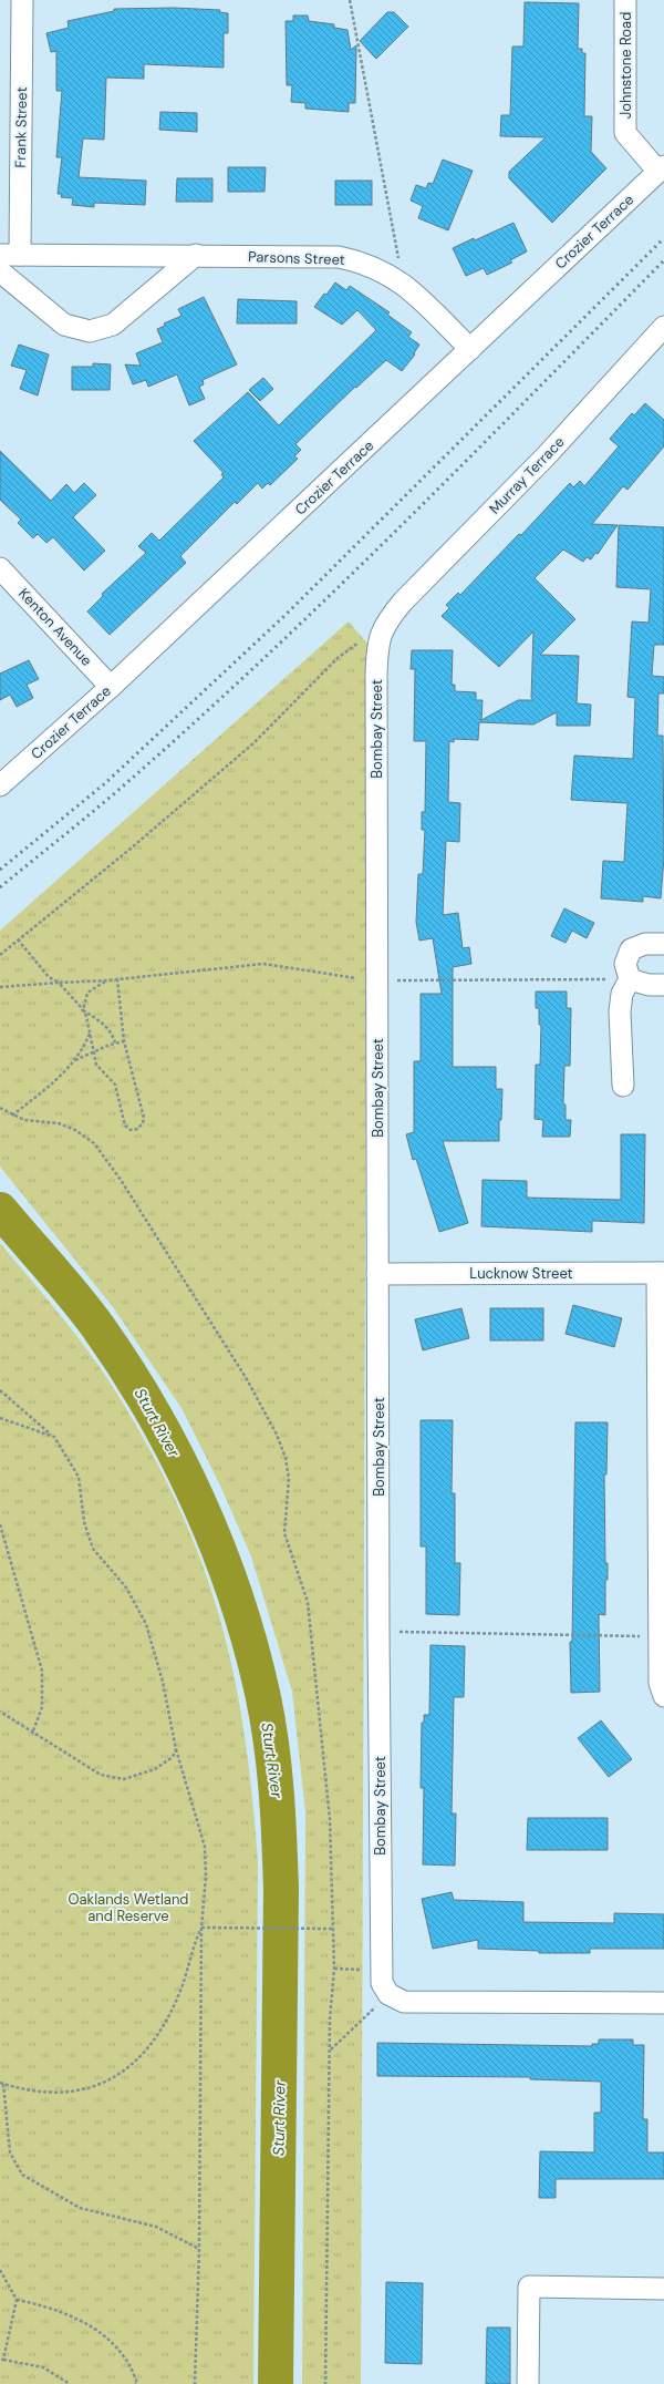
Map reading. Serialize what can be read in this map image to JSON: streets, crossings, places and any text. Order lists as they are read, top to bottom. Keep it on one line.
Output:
{"streets":{"street":["Johnstone Road","Frank Street","Crozier Terrace","Parsons Street","Murray Terrace","Kenton Avenue","Bombay Street","Lucknow Street"]},"crossings":[["Johnstone Road","Crozier Terrace"],["Frank Street","Parsons Street"],["Crozier Terrace","Parsons Street"],["Crozier Terrace","Kenton Avenue"],["Murray Terrace","Bombay Street"],["Bombay Street","Lucknow Street"]],"water":["Sturt River"],"parks":["Oaklands Wetland and Reserve"]}
